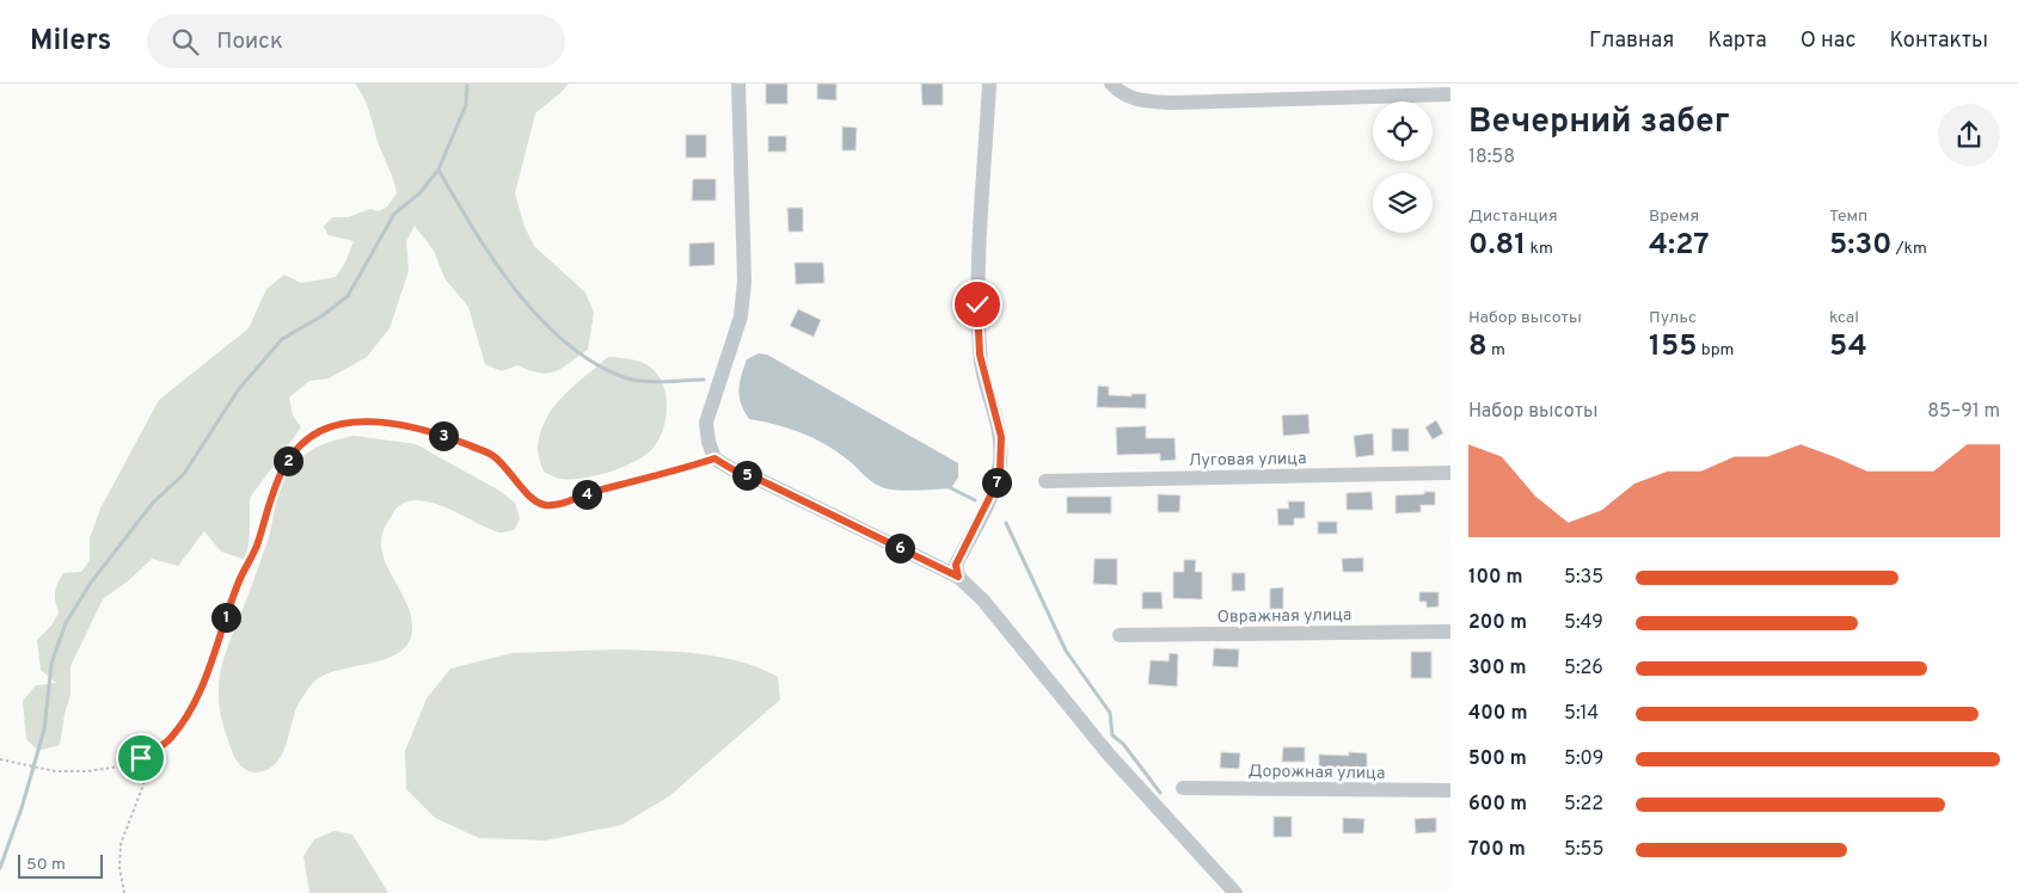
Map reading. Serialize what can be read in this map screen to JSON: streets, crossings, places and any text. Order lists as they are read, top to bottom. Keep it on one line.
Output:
{"streets":{"street":["Луговая улица","Овражная улица","Дорожная улица"]},"scale_bar":"50 m","page":{"header":"Milers","search":"Поиск","nav":["Главная","Карта","О нас","Контакты"],"heading":["Вечерний забег","18:58"],"stats":[["Дистанция","0.81 km"],["Время","4:27"],["Темп","5:30 /km"],["Набор высоты","8 m"],["Пульс","155 bpm"],["kcal","54"]],"chart":["Набор высоты","85–91 m"],"pins":["3","2","5","7","4","6","1"],"list":[{"name":"100 m","note":"5:35"},{"name":"200 m","note":"5:49"},{"name":"300 m","note":"5:26"},{"name":"400 m","note":"5:14"},{"name":"500 m","note":"5:09"},{"name":"600 m","note":"5:22"},{"name":"700 m","note":"5:55"}],"scale":"50 m"}}
